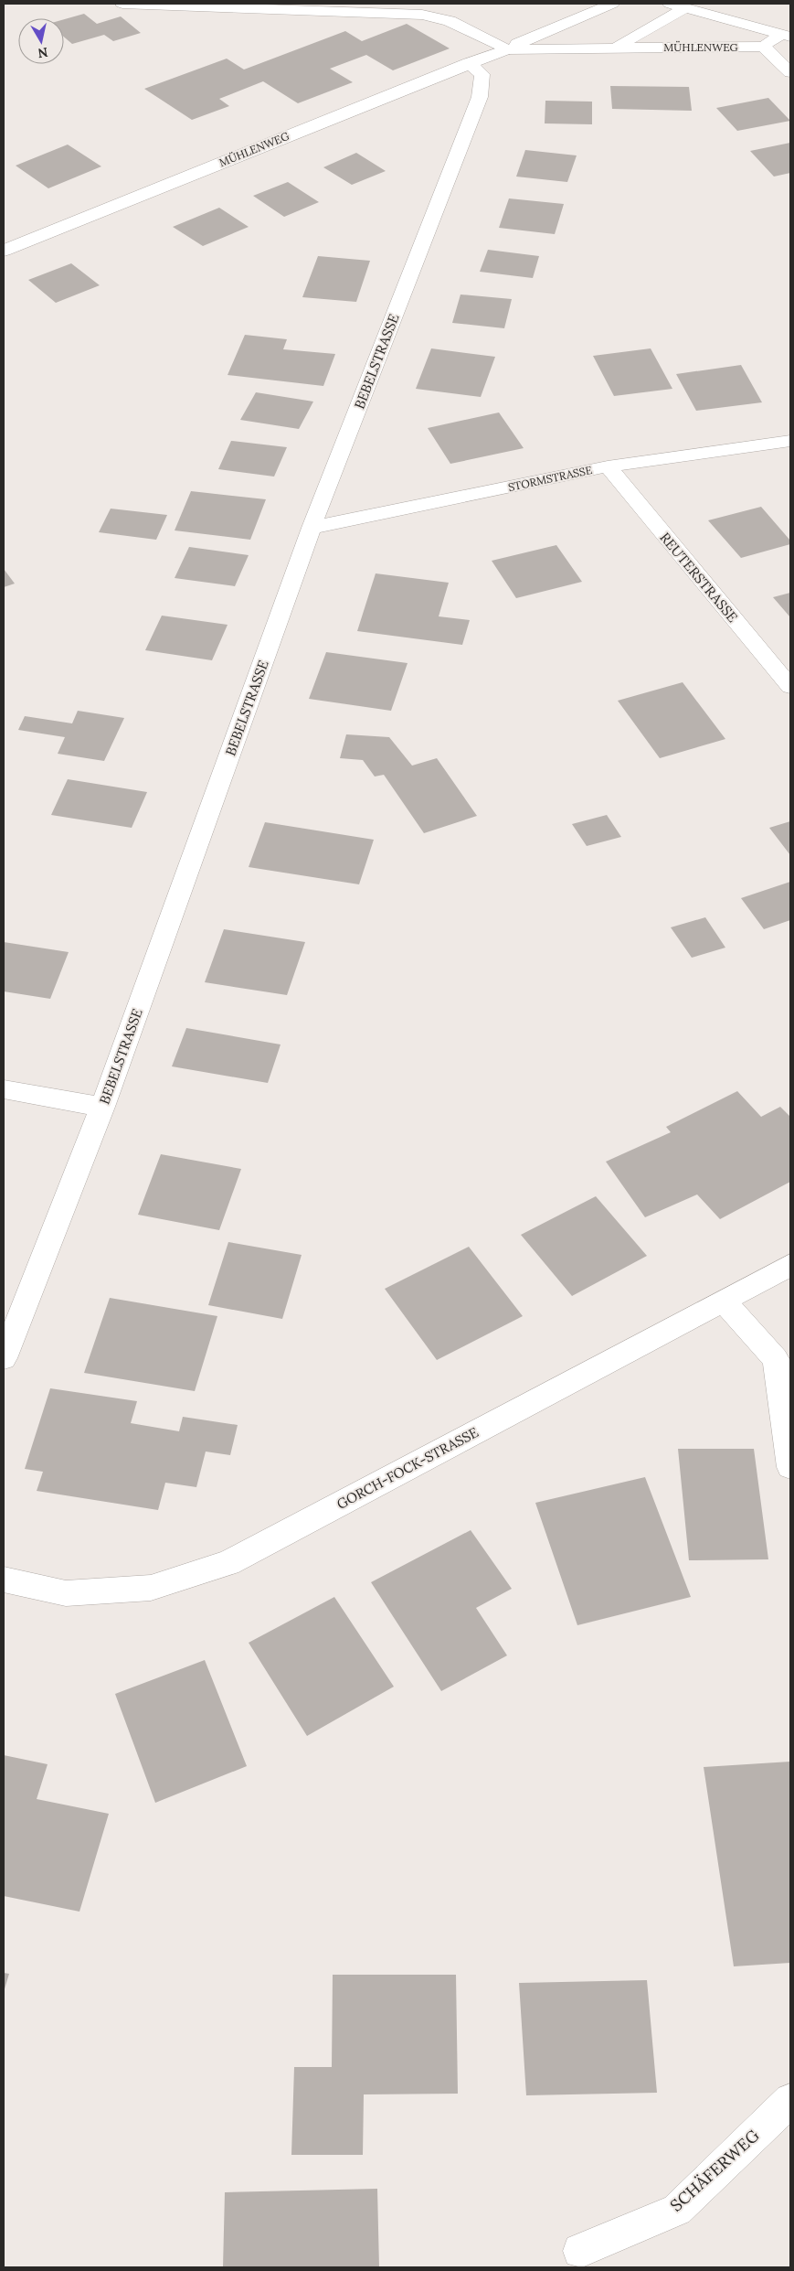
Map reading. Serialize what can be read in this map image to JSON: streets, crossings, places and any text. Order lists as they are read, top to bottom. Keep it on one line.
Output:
{"streets":{"street":["MÜHLENWEG","BEBELSTRASSE","STORMSTRASSE","REUTERSTRASSE","GORCH-FOCK-STRASSE","SCHÄFERWEG"]},"crossings":[["MÜHLENWEG","BEBELSTRASSE"],["BEBELSTRASSE","STORMSTRASSE"],["STORMSTRASSE","REUTERSTRASSE"]],"north":"bottom"}
